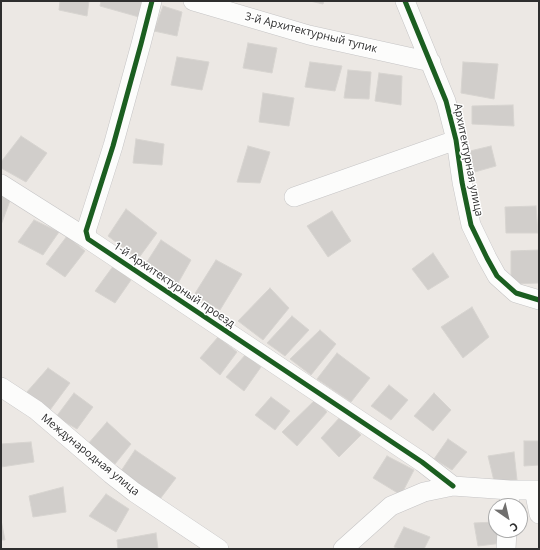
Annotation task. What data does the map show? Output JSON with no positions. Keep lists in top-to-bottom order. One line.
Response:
{"streets":{"street":["3-й Архитектурный тупик","Архитектурная улица","1-й Архитектурный проезд","Международная улица"]},"crossings":[["3-й Архитектурный тупик","Архитектурная улица"]],"north":"bottom right"}
